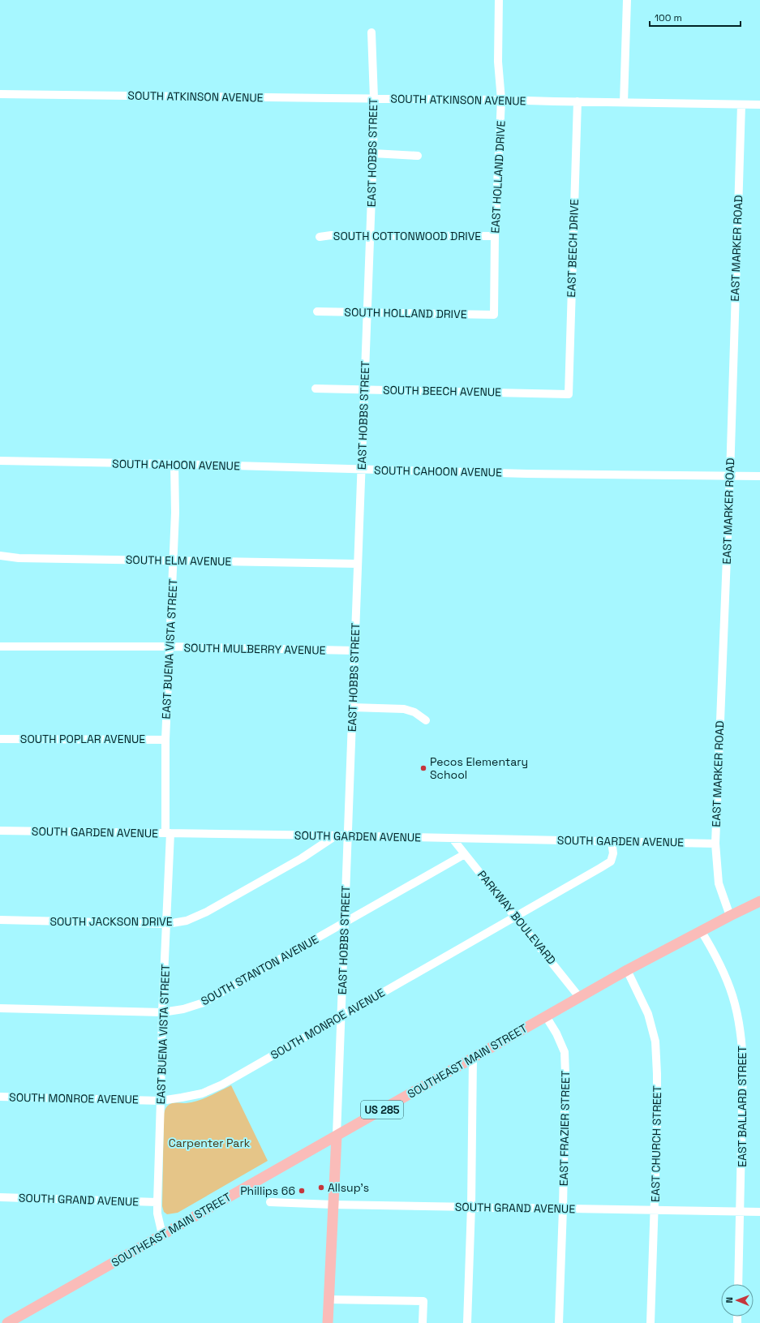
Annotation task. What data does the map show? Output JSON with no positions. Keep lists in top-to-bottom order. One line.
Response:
{"streets":{"main road":["EAST HOBBS STREET","SOUTHEAST MAIN STREET","US 285"],"street":["SOUTH ATKINSON AVENUE","EAST HOLLAND DRIVE","SOUTH COTTONWOOD DRIVE","EAST BEECH DRIVE","EAST MARKER ROAD","SOUTH HOLLAND DRIVE","SOUTH BEECH AVENUE","SOUTH CAHOON AVENUE","SOUTH ELM AVENUE","EAST BUENA VISTA STREET","SOUTH MULBERRY AVENUE","SOUTH POPLAR AVENUE","SOUTH GARDEN AVENUE","PARKWAY BOULEVARD","SOUTH JACKSON DRIVE","SOUTH STANTON AVENUE","SOUTH MONROE AVENUE","EAST BALLARD STREET","EAST FRAZIER STREET","EAST CHURCH STREET","SOUTH GRAND AVENUE"]},"crossings":[["SOUTH ATKINSON AVENUE","EAST HOBBS STREET"],["SOUTH ATKINSON AVENUE","EAST HOLLAND DRIVE"],["SOUTH ATKINSON AVENUE","EAST BEECH DRIVE"],["SOUTH ATKINSON AVENUE","EAST MARKER ROAD"],["EAST HOBBS STREET","SOUTH COTTONWOOD DRIVE"],["EAST HOBBS STREET","SOUTH HOLLAND DRIVE"],["EAST HOBBS STREET","SOUTH BEECH AVENUE"],["EAST HOBBS STREET","SOUTH CAHOON AVENUE"],["EAST HOBBS STREET","SOUTH ELM AVENUE"],["EAST HOBBS STREET","SOUTH MULBERRY AVENUE"],["EAST HOBBS STREET","SOUTH GARDEN AVENUE"],["EAST HOBBS STREET","SOUTH STANTON AVENUE"],["EAST HOBBS STREET","SOUTH MONROE AVENUE"],["EAST HOBBS STREET","SOUTHEAST MAIN STREET"],["EAST HOBBS STREET","SOUTH GRAND AVENUE"],["EAST HOLLAND DRIVE","SOUTH COTTONWOOD DRIVE"],["EAST HOLLAND DRIVE","SOUTH HOLLAND DRIVE"],["EAST BEECH DRIVE","SOUTH BEECH AVENUE"],["EAST MARKER ROAD","SOUTH CAHOON AVENUE"],["EAST MARKER ROAD","SOUTH GARDEN AVENUE"],["EAST MARKER ROAD","SOUTHEAST MAIN STREET"],["SOUTH CAHOON AVENUE","EAST BUENA VISTA STREET"],["SOUTH ELM AVENUE","EAST BUENA VISTA STREET"],["EAST BUENA VISTA STREET","SOUTH MULBERRY AVENUE"],["EAST BUENA VISTA STREET","SOUTH POPLAR AVENUE"],["EAST BUENA VISTA STREET","SOUTH GARDEN AVENUE"],["EAST BUENA VISTA STREET","SOUTH JACKSON DRIVE"],["EAST BUENA VISTA STREET","SOUTH STANTON AVENUE"],["EAST BUENA VISTA STREET","SOUTH MONROE AVENUE"],["EAST BUENA VISTA STREET","SOUTHEAST MAIN STREET"],["EAST BUENA VISTA STREET","SOUTH GRAND AVENUE"],["SOUTH GARDEN AVENUE","PARKWAY BOULEVARD"],["SOUTH GARDEN AVENUE","SOUTH JACKSON DRIVE"],["SOUTH GARDEN AVENUE","SOUTH MONROE AVENUE"],["PARKWAY BOULEVARD","SOUTH STANTON AVENUE"],["PARKWAY BOULEVARD","SOUTH MONROE AVENUE"],["PARKWAY BOULEVARD","SOUTHEAST MAIN STREET"],["SOUTHEAST MAIN STREET","EAST BALLARD STREET"],["SOUTHEAST MAIN STREET","EAST FRAZIER STREET"],["SOUTHEAST MAIN STREET","EAST CHURCH STREET"],["EAST BALLARD STREET","SOUTH GRAND AVENUE"],["EAST FRAZIER STREET","SOUTH GRAND AVENUE"],["EAST CHURCH STREET","SOUTH GRAND AVENUE"]],"parks":["Carpenter Park"],"places":["Pecos Elementary School","Allsup's","Phillips 66"],"scale_bar":"100 m","north":"left"}
